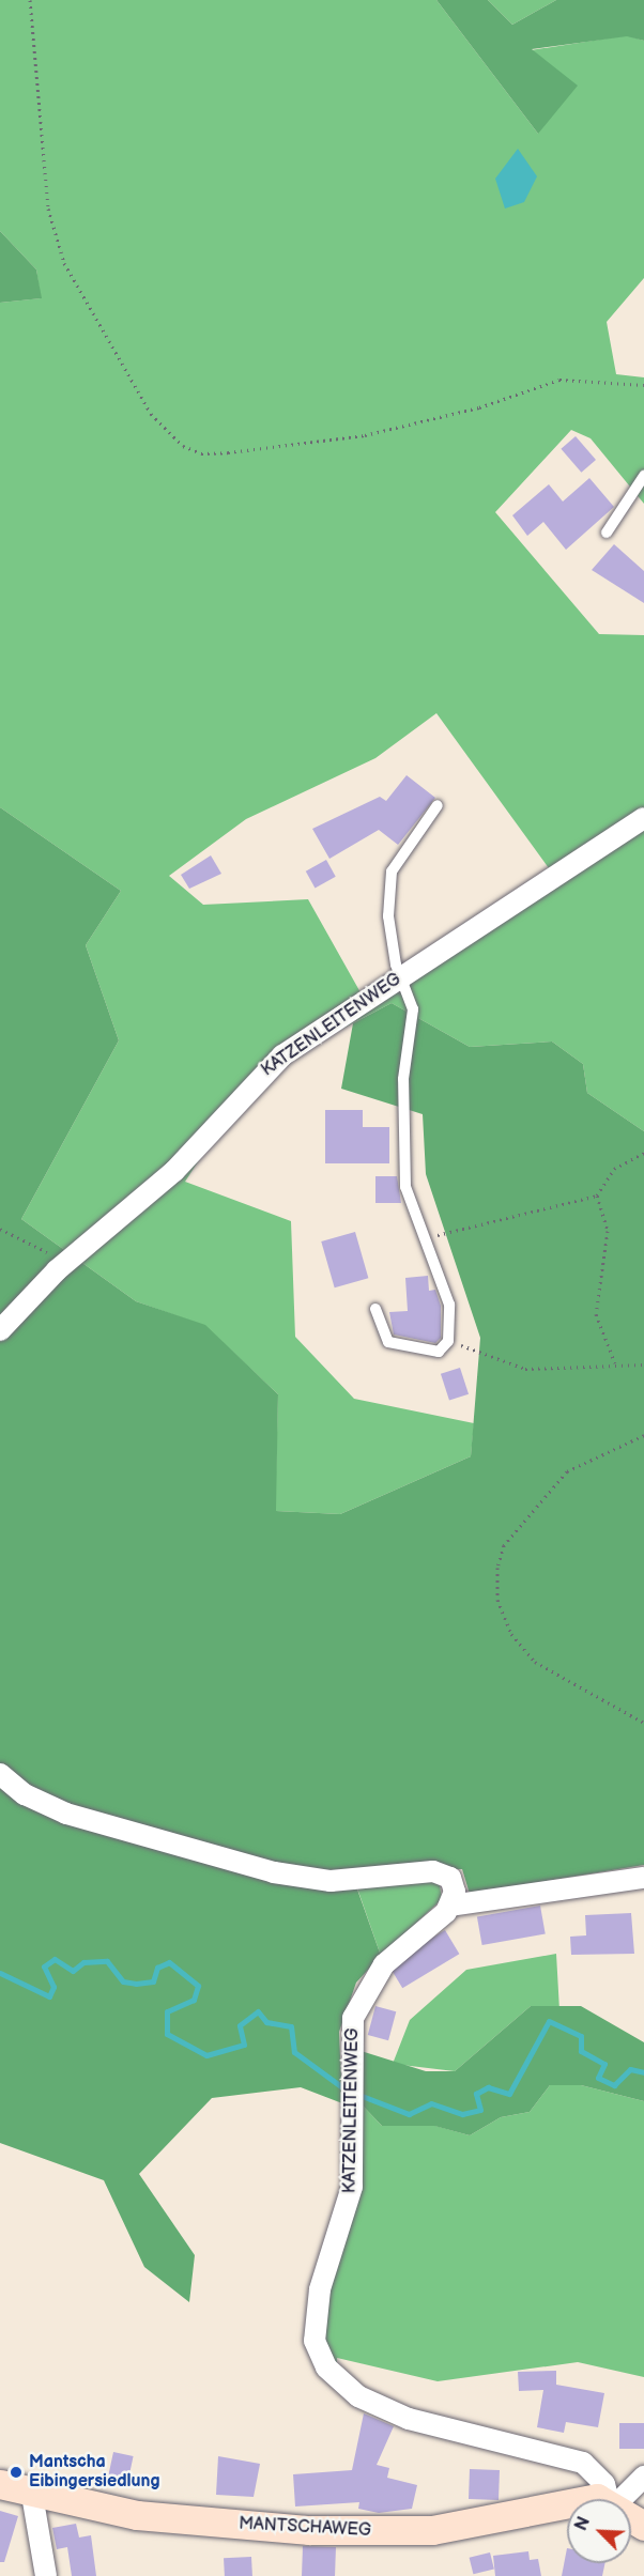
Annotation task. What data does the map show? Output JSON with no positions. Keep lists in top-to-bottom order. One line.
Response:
{"streets":{"street":["KATZENLEITENWEG","MANTSCHAWEG"]},"places":["Mantscha Eibingersiedlung"],"north":"top left"}
